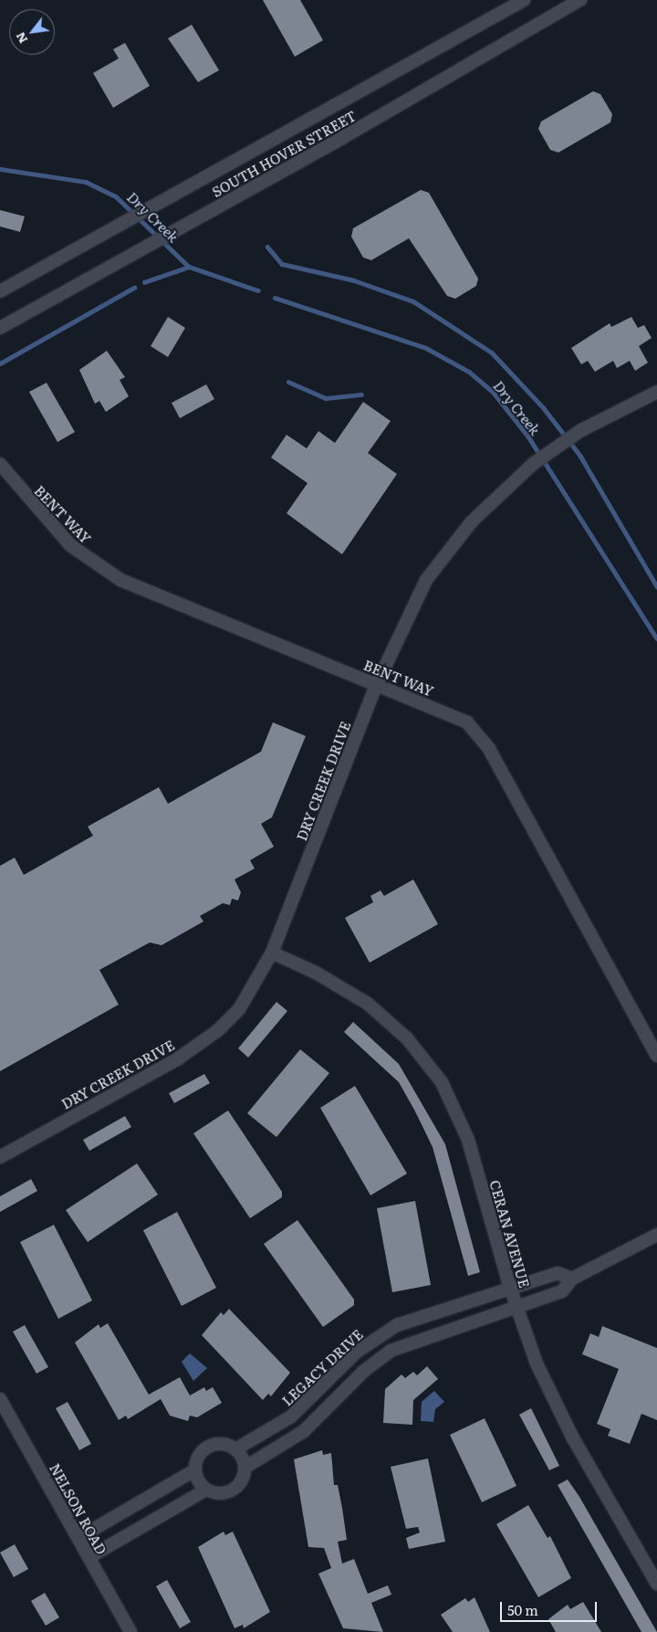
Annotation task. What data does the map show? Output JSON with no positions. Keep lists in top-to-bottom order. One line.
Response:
{"streets":{"street":["SOUTH HOVER STREET","BENT WAY","DRY CREEK DRIVE","CERAN AVENUE","LEGACY DRIVE","NELSON ROAD"]},"crossings":[["BENT WAY","DRY CREEK DRIVE"],["DRY CREEK DRIVE","CERAN AVENUE"],["CERAN AVENUE","LEGACY DRIVE"]],"water":["Dry Creek"],"scale_bar":"50 m","north":"bottom left"}
